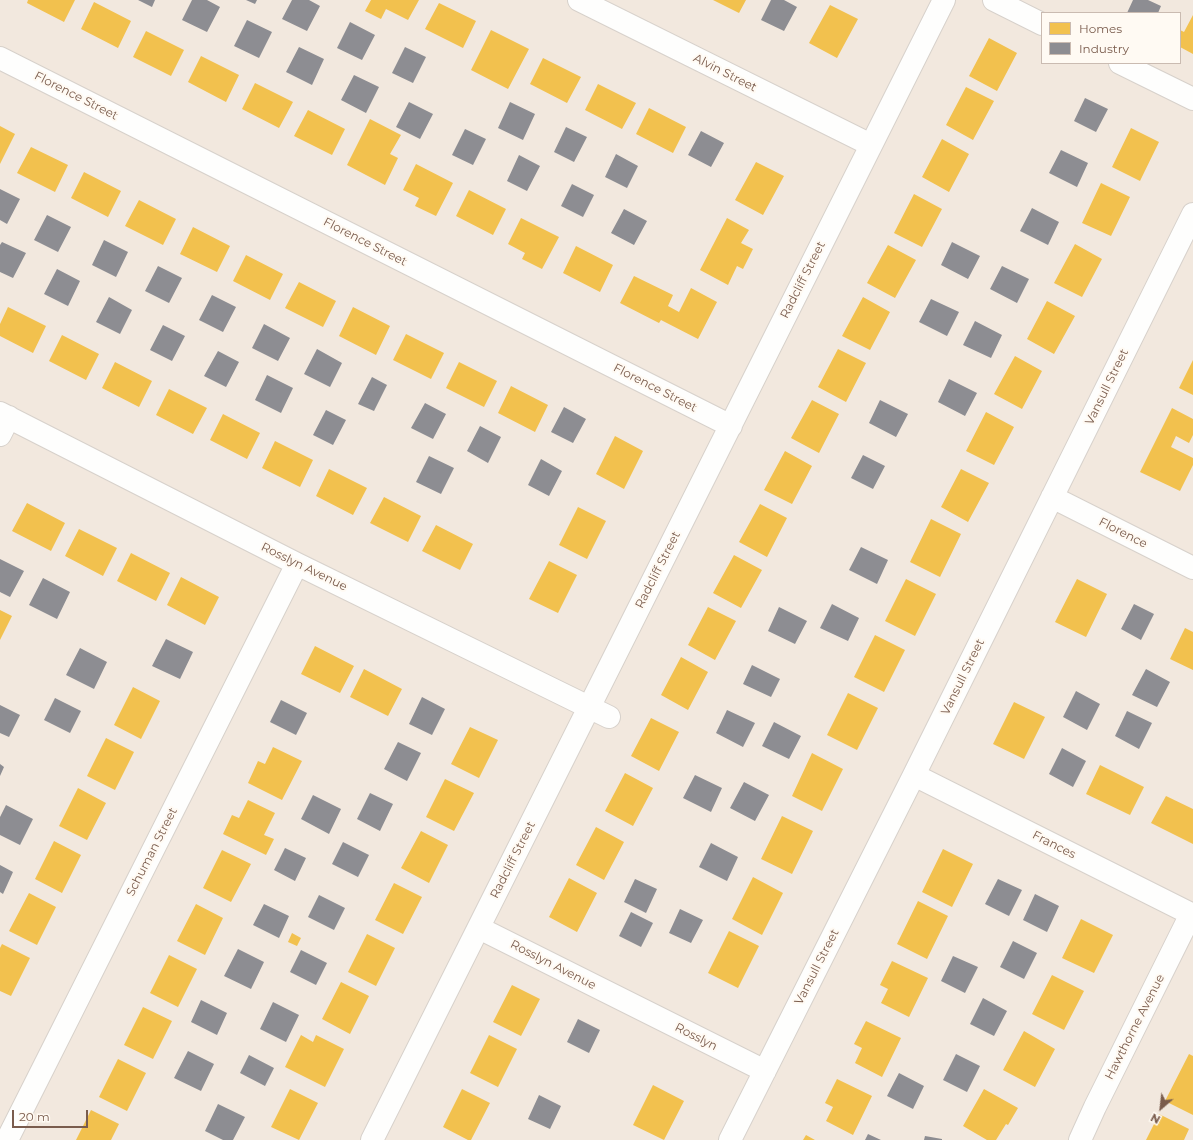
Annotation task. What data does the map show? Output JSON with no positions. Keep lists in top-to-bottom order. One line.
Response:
{"streets":{"street":["Alvin Street","Florence Street","Radcliff Street","Vansull Street","Florence","Rosslyn Avenue","Frances","Schuman Street","Hawthorne Avenue","Rosslyn"]},"crossings":[["Alvin Street","Radcliff Street"],["Florence Street","Radcliff Street"],["Radcliff Street","Rosslyn Avenue"],["Vansull Street","Florence"],["Vansull Street","Frances"],["Vansull Street","Rosslyn"],["Rosslyn Avenue","Schuman Street"],["Rosslyn Avenue","Rosslyn"],["Frances","Hawthorne Avenue"]],"legend":["Homes","Industry"],"scale_bar":"20 m","north":"bottom left"}
